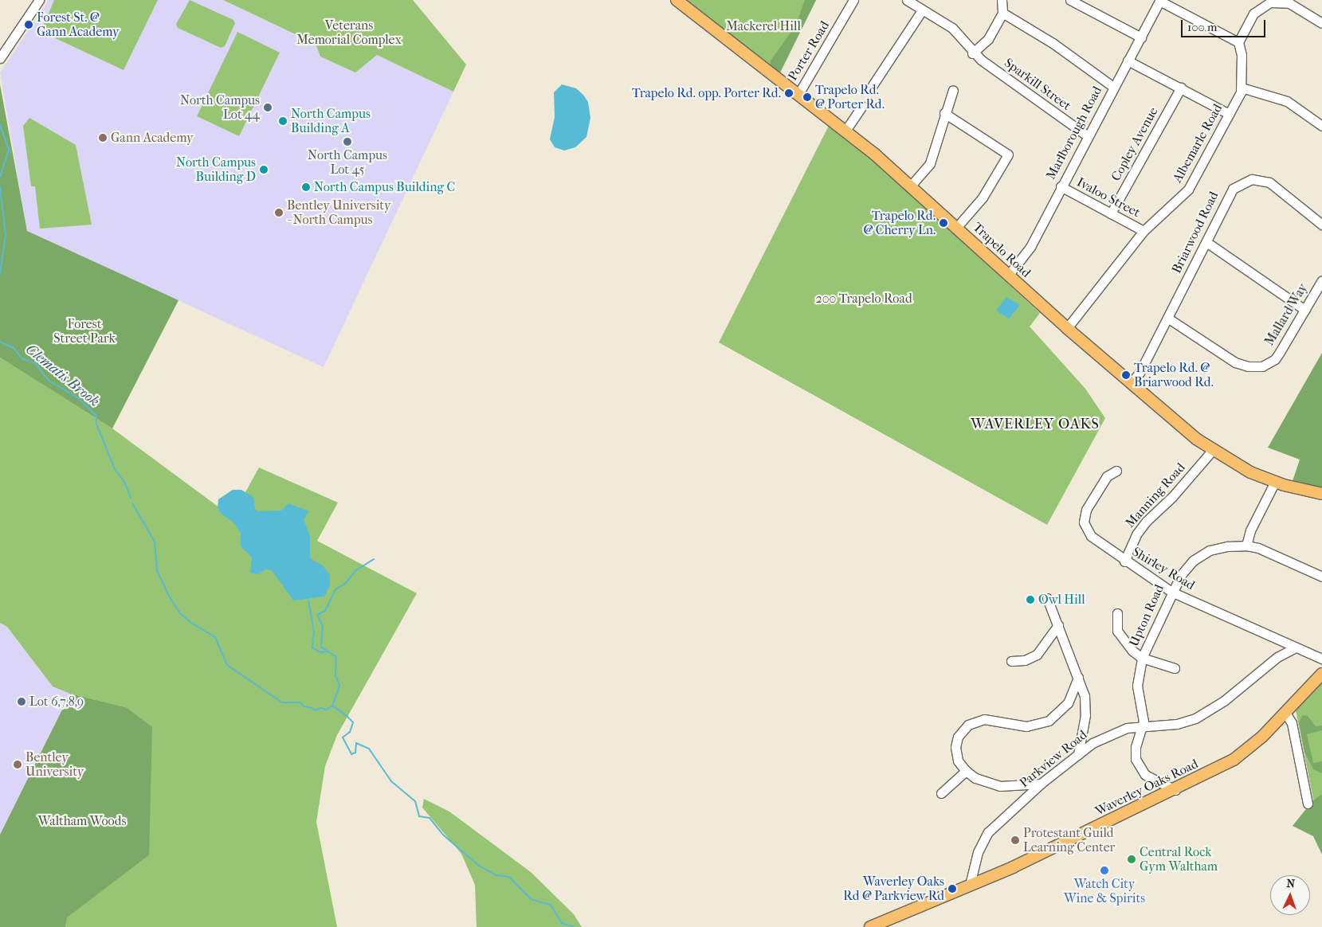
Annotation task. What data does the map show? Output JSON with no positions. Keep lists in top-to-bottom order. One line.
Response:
{"streets":{"main road":["Trapelo Road","Waverley Oaks Road"],"street":["Porter Road","Sparkill Street","Marlborough Road","Albemarle Road","Copley Avenue","Ivaloo Street","Briarwood Road","Mallard Way","Manning Road","Shirley Road","Upton Road","Parkview Road"]},"crossings":[["Porter Road","Trapelo Road"],["Sparkill Street","Marlborough Road"],["Marlborough Road","Ivaloo Street"],["Marlborough Road","Trapelo Road"],["Albemarle Road","Ivaloo Street"],["Albemarle Road","Trapelo Road"],["Copley Avenue","Ivaloo Street"],["Briarwood Road","Trapelo Road"],["Briarwood Road","Mallard Way"],["Trapelo Road","Manning Road"],["Manning Road","Shirley Road"],["Shirley Road","Upton Road"],["Shirley Road","Parkview Road"],["Upton Road","Parkview Road"],["Upton Road","Waverley Oaks Road"],["Parkview Road","Waverley Oaks Road"]],"districts":["WAVERLEY OAKS"],"water":["Clematis Brook"],"parks":["Veterans Memorial Complex","Mackerel Hill","200 Trapelo Road","Forest Street Park","Waltham Woods"],"places":["Forest St. @ Gann Academy","Trapelo Rd. opp. Porter Rd.","Trapelo Rd. @ Porter Rd.","North Campus Lot 44","North Campus Building A","Gann Academy","North Campus Lot 45","North Campus Building D","North Campus Building C","Bentley University - North Campus","Trapelo Rd. @ Cherry Ln.","Trapelo Rd. @ Briarwood Rd.","Owl Hill","Lot 6,7,8,9","Bentley University","Protestant Guild Learning Center","Central Rock Gym Waltham","Watch City Wine & Spirits","Waverley Oaks Rd @ Parkview Rd"],"scale_bar":"100 m","north":"top"}
